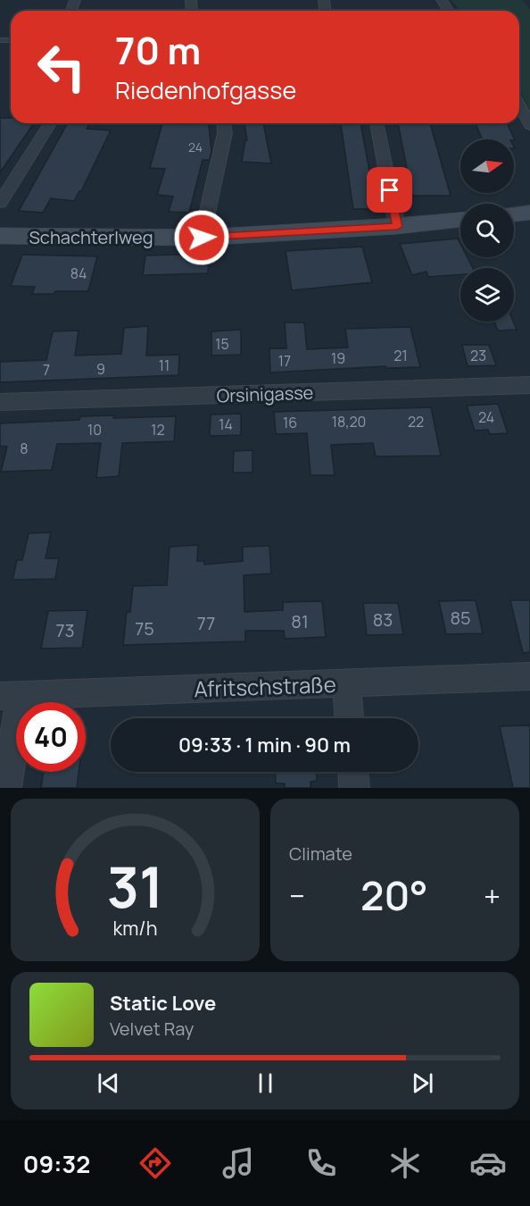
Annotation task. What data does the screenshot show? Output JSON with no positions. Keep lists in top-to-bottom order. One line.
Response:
{"streets":{"street":["Schachterlweg","Orsinigasse","Afritschstraße"]},"house_numbers":["24","84","15","21","23","19","17","11","9","7","24","18,20","22","16","14","10","12","8","85","83","81","77","75","73"],"north":"right","page":{"turn":["70 m","Riedenhofgasse"],"limit":"40","trip":"09:33 · 1 min · 90 m","tile":"Climate","heat":["−","20°","+"],"song":["Static Love","Velvet Ray"],"tabs":"09:32","gauge":["31","km/h"]}}
